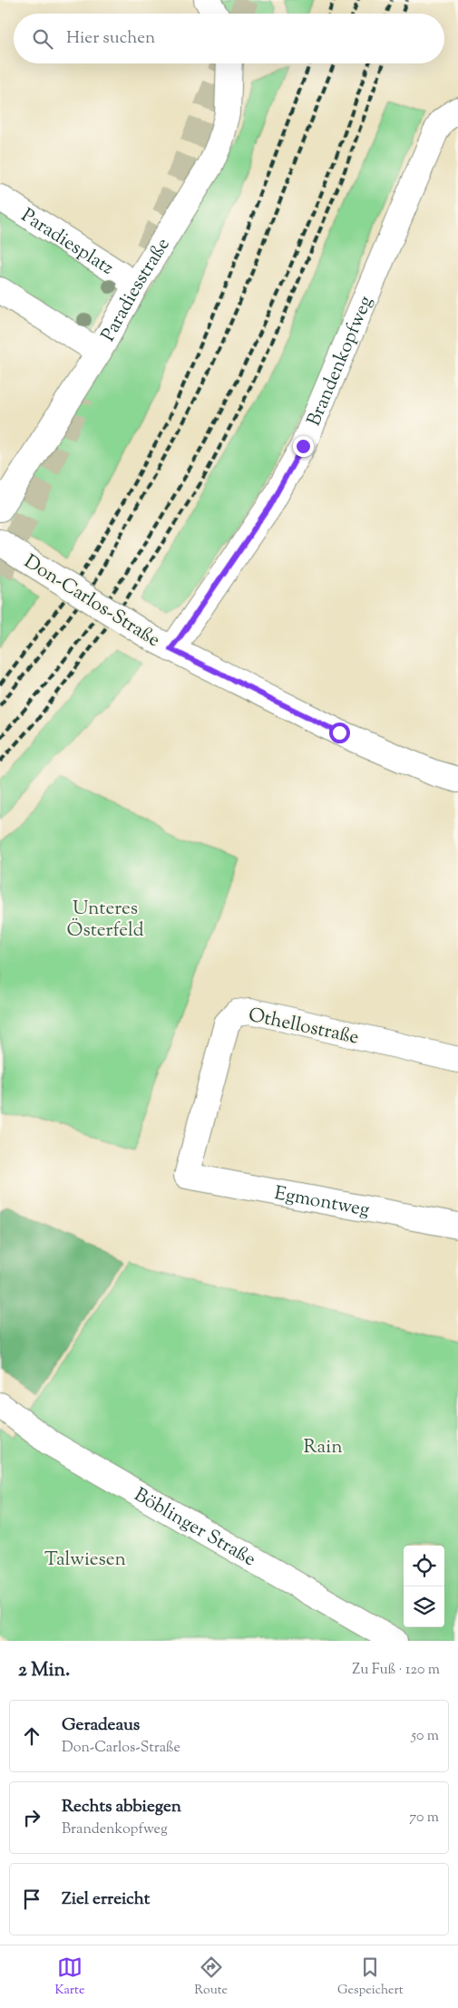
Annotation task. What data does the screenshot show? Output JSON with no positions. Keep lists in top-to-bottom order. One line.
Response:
{"streets":{"street":["Paradiesplatz","Paradiesstraße","Brandenkopfweg","Don-Carlos-Straße","Othellostraße","Egmontweg","Böblinger Straße"]},"crossings":[["Paradiesplatz","Paradiesstraße"],["Brandenkopfweg","Don-Carlos-Straße"],["Othellostraße","Egmontweg"]],"parks":["Unteres Österfeld","Rain","Talwiesen"],"page":{"search":"Hier suchen","heading":["2 Min.","Zu Fuß · 120 m"],"list":[["Geradeaus","Don-Carlos-Straße","50 m"],["Rechts abbiegen","Brandenkopfweg","70 m"],"Ziel erreicht"],"nav":["Karte","Route","Gespeichert"]}}
